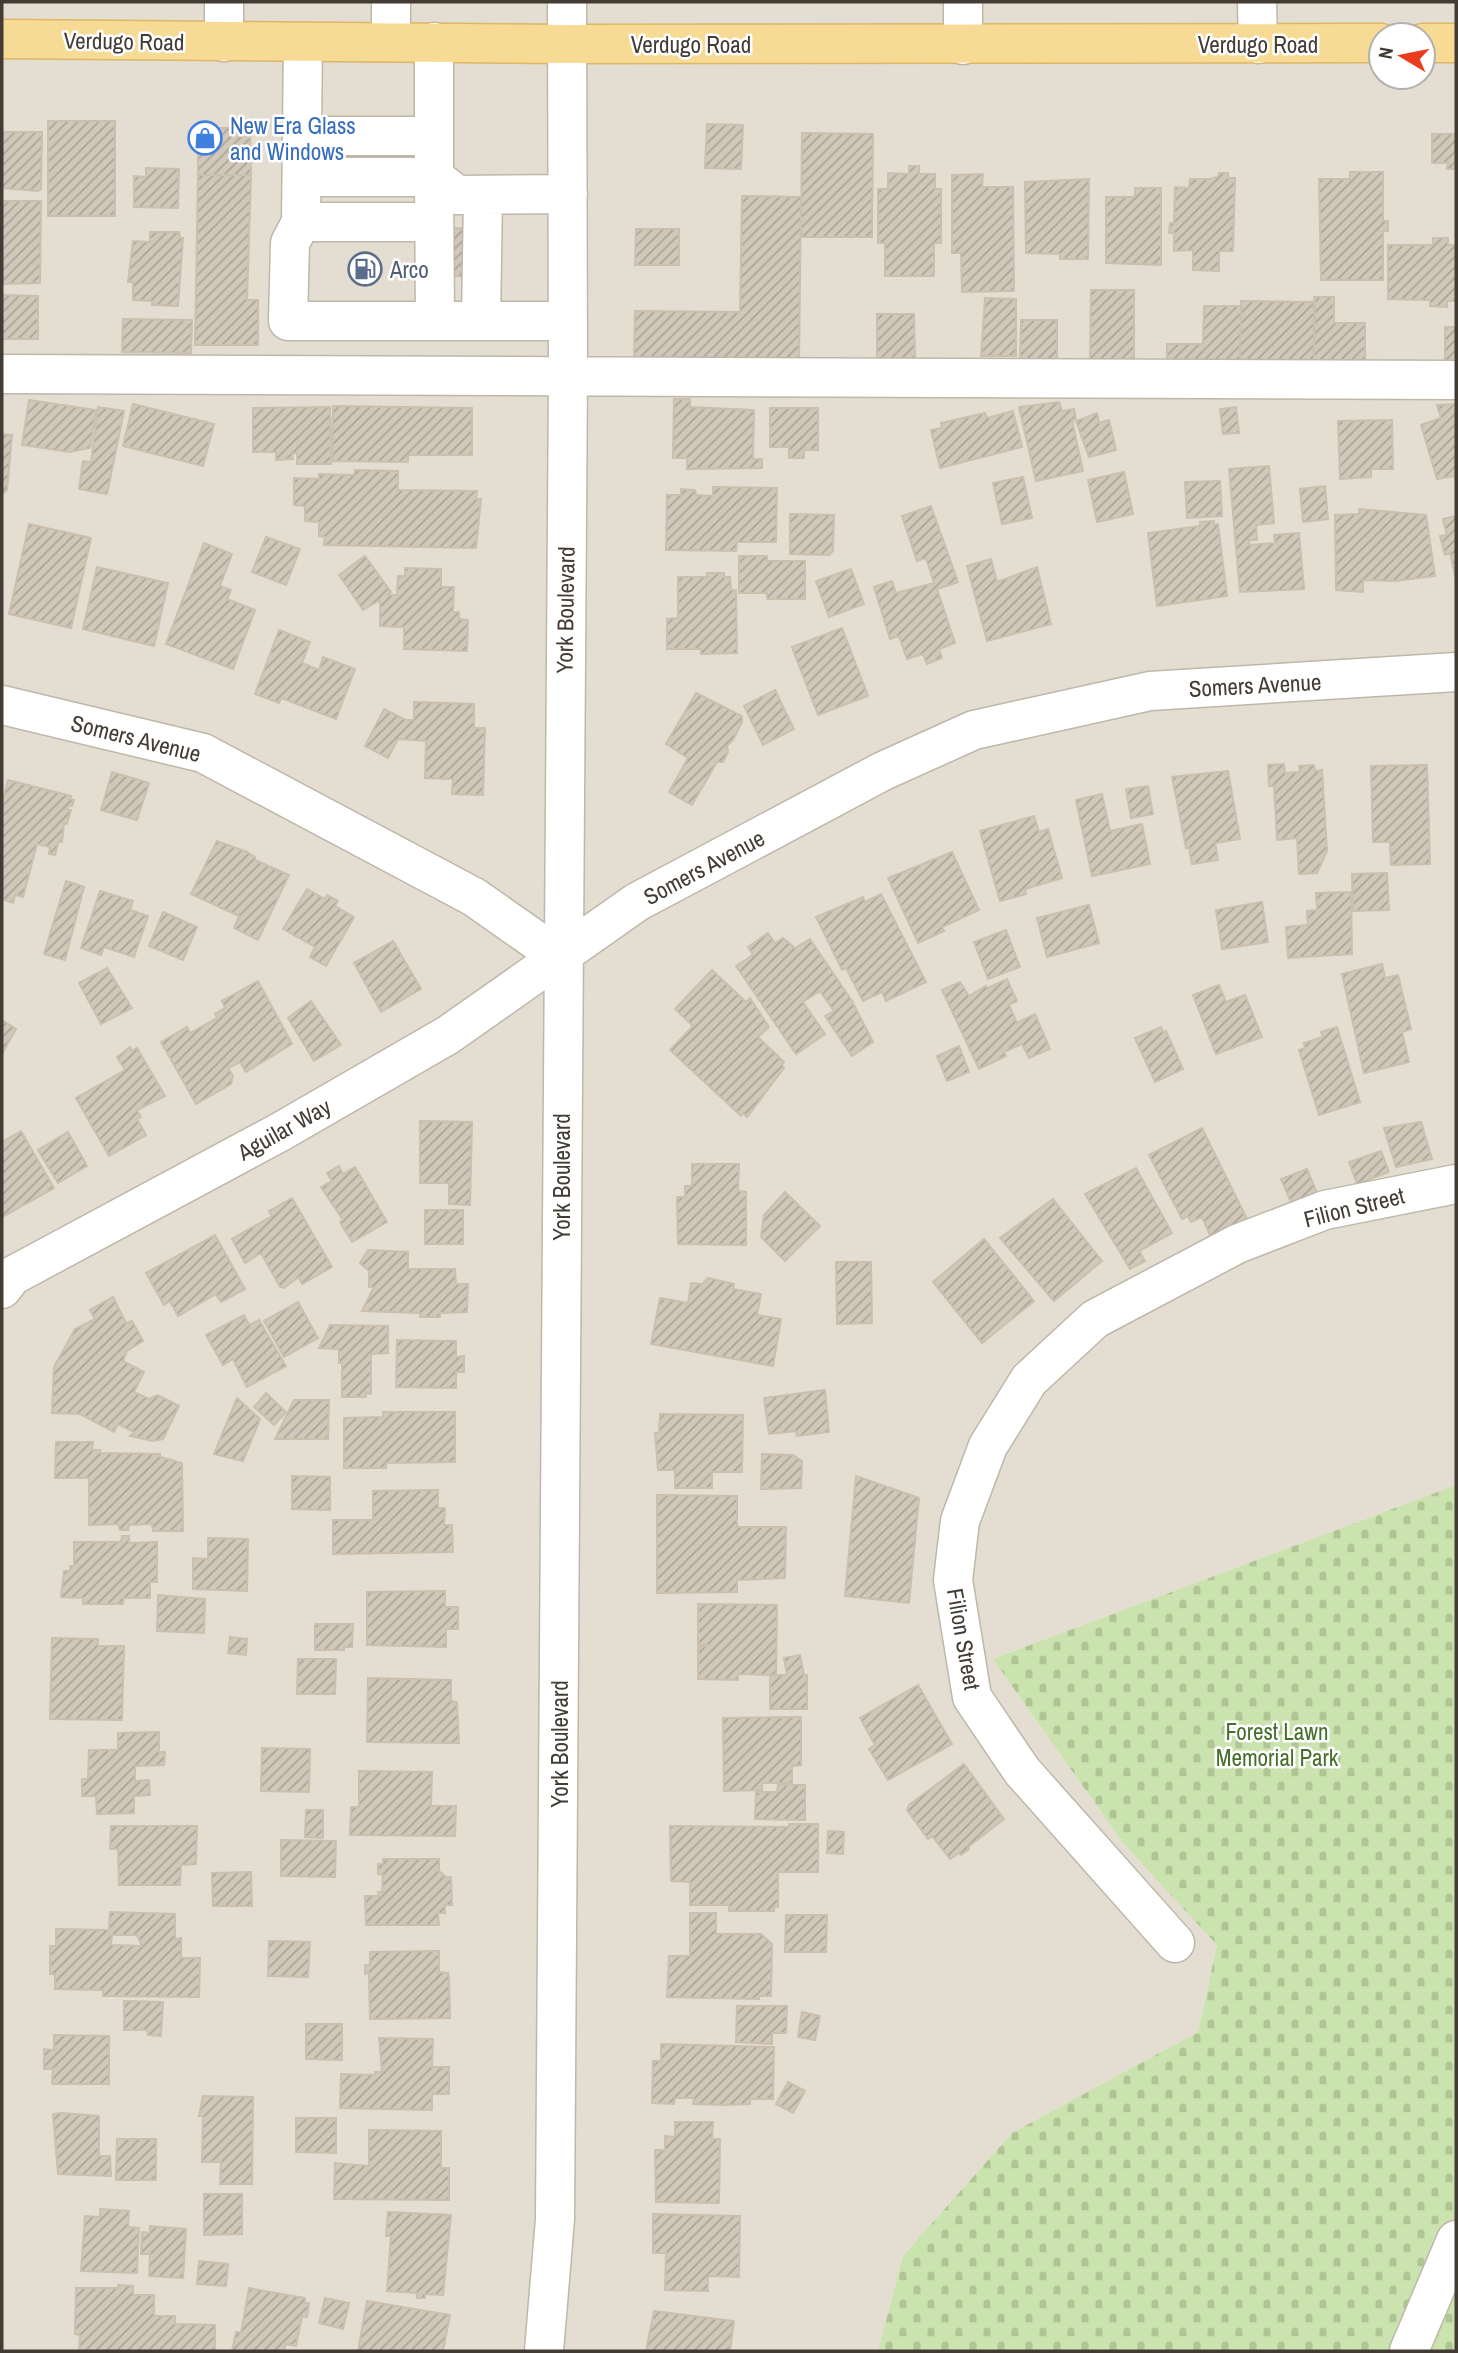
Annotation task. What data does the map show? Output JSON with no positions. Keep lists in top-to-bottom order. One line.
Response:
{"streets":{"main road":["Verdugo Road"],"street":["York Boulevard","Somers Avenue","Aguilar Way","Filion Street"]},"crossings":[["Verdugo Road","York Boulevard"],["York Boulevard","Somers Avenue"],["York Boulevard","Aguilar Way"],["Somers Avenue","Aguilar Way"]],"parks":["Forest Lawn Memorial Park"],"places":{"shop":["New Era Glass and Windows"],"fuel station":["Arco"]},"north":"left"}
